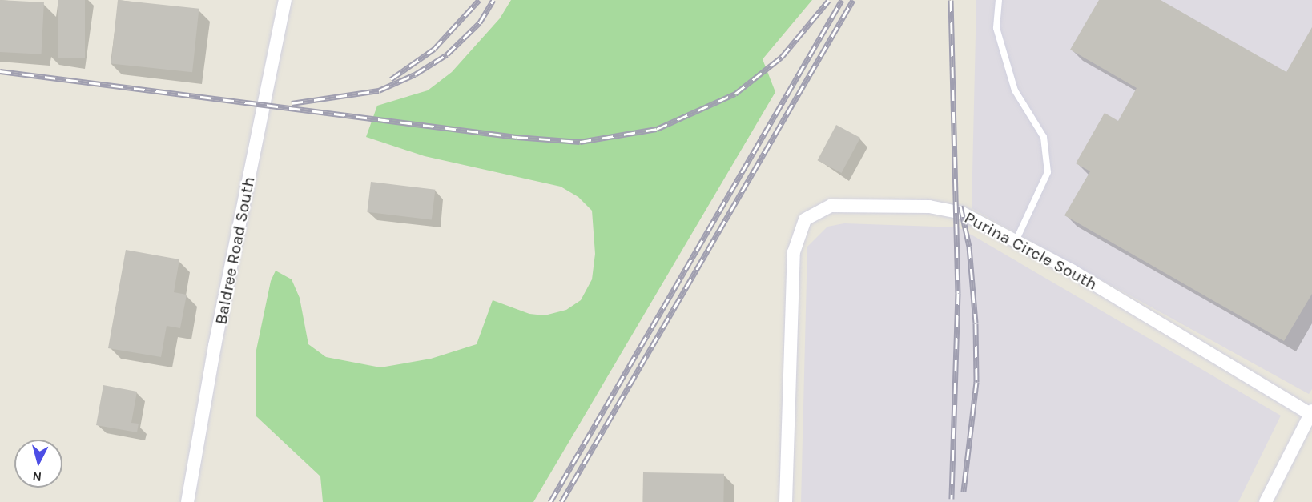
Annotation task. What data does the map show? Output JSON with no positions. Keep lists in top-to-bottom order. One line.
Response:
{"streets":{"street":["Baldree Road South","Purina Circle South"]},"north":"bottom"}
